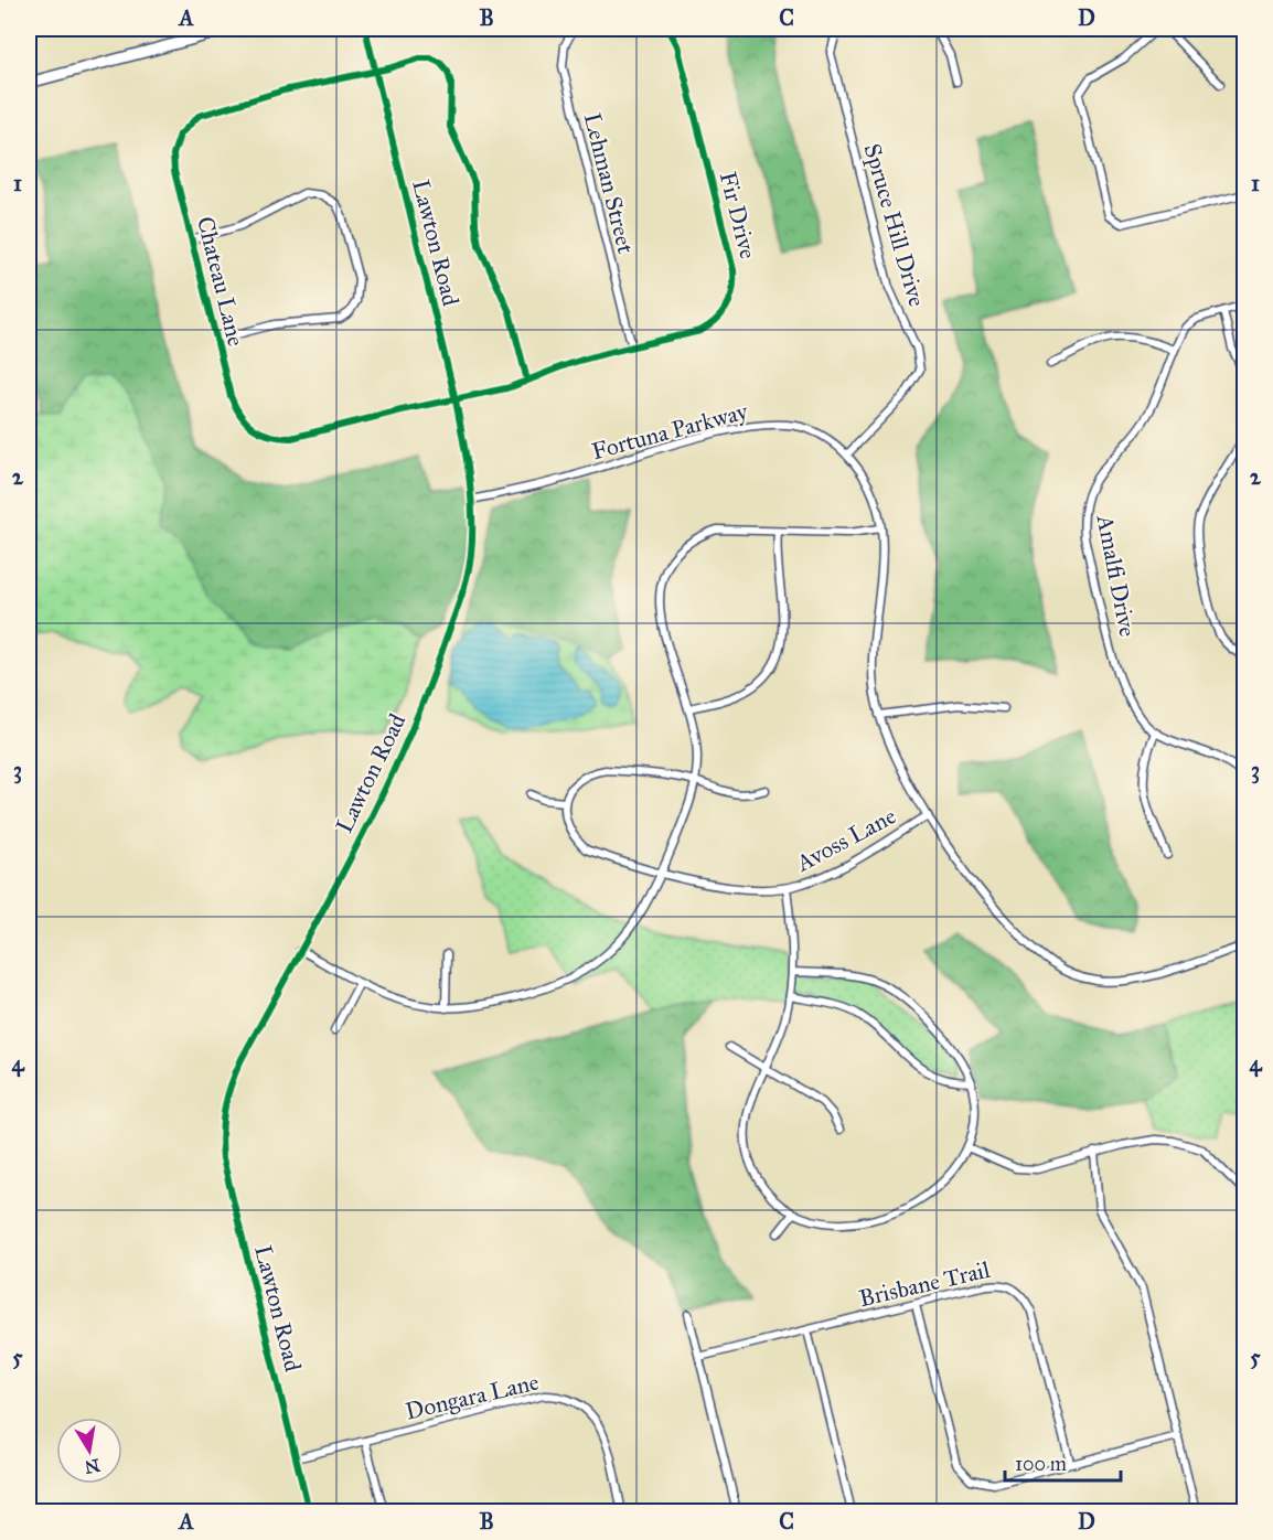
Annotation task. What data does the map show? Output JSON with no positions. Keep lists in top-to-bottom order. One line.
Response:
{"streets":{"street":["Lehman Street","Fir Drive","Spruce Hill Drive","Lawton Road","Chateau Lane","Fortuna Parkway","Amalfi Drive","Avoss Lane","Brisbane Trail","Dongara Lane"]},"crossings":[["Lehman Street","Fir Drive"],["Lehman Street","Chateau Lane"],["Fir Drive","Chateau Lane"],["Spruce Hill Drive","Fortuna Parkway"],["Lawton Road","Chateau Lane"],["Lawton Road","Fortuna Parkway"],["Lawton Road","Dongara Lane"],["Fortuna Parkway","Avoss Lane"]],"scale_bar":"100 m","north":"bottom","grid":{"columns":["A","B","C","D"],"rows":["1","2","3","4","5"]}}
